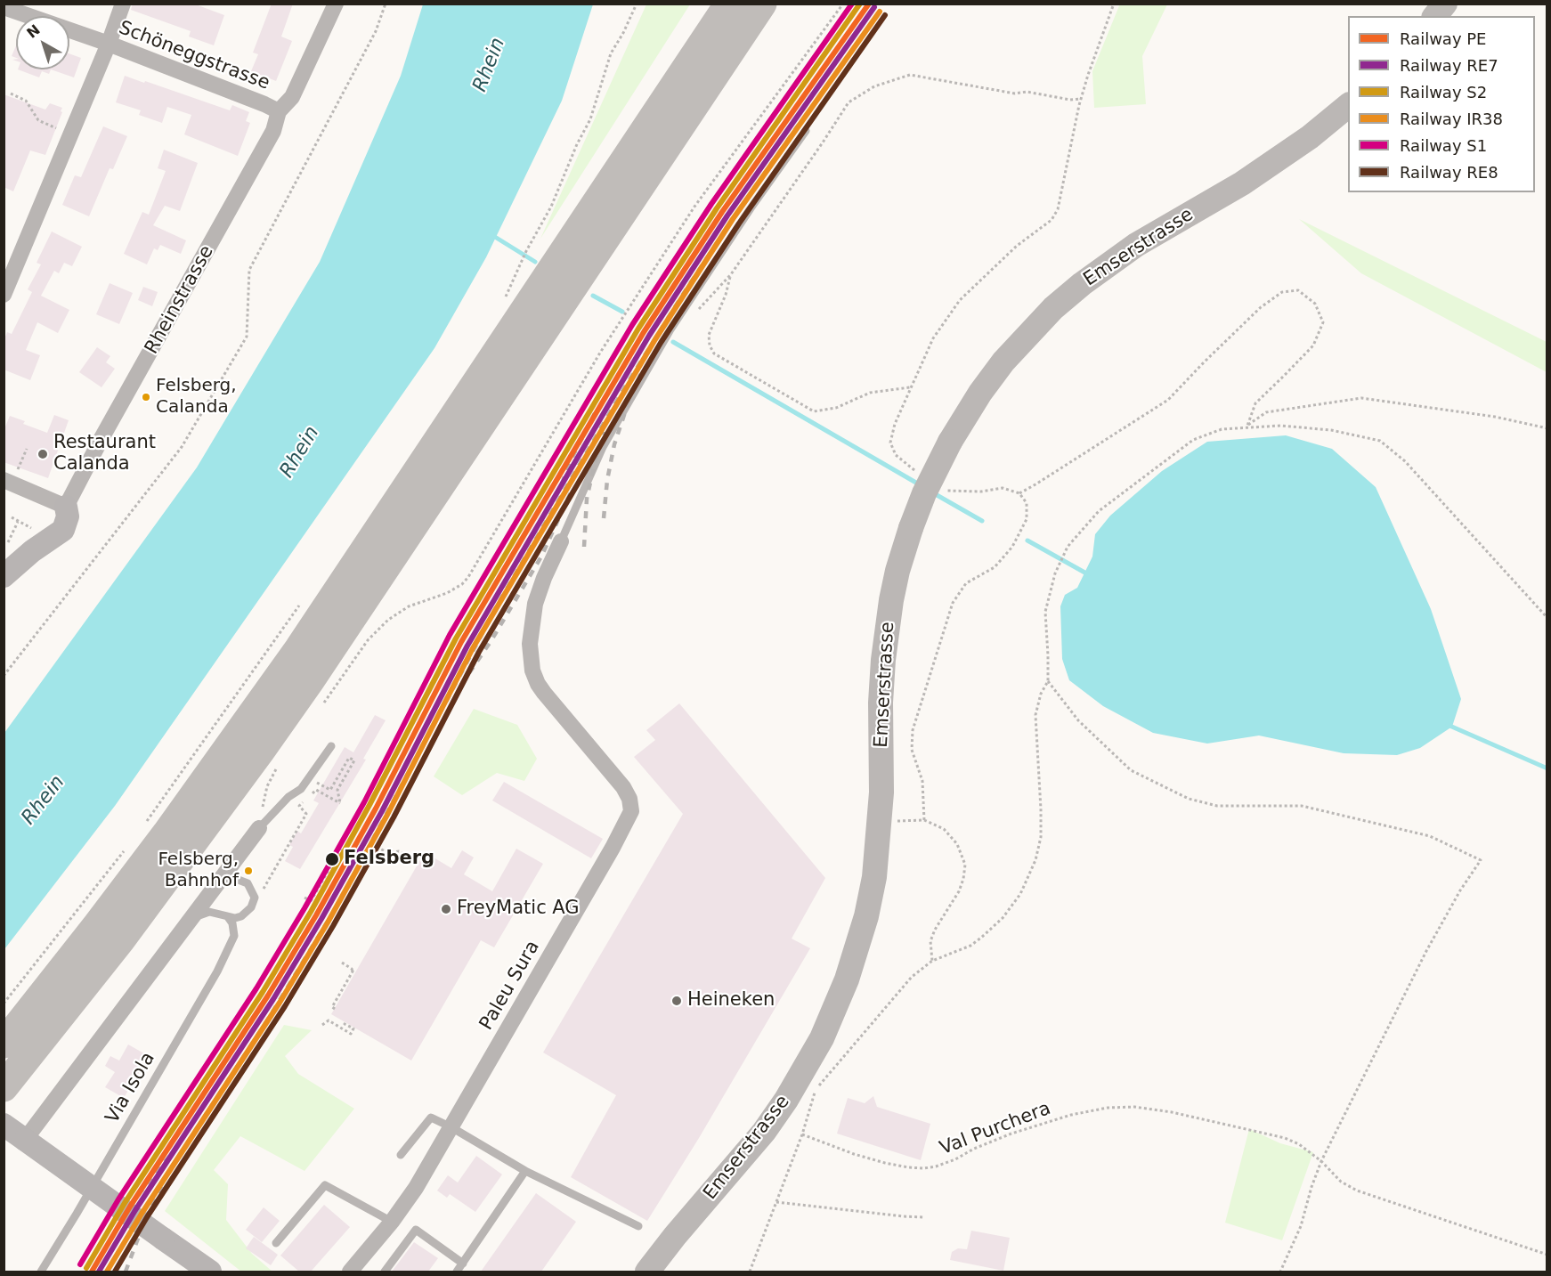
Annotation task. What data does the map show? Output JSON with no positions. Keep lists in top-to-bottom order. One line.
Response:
{"streets":{"main road":["Emserstrasse"],"street":["Schöneggstrasse","Rheinstrasse","Paleu Sura"],"lane":["Via Isola"],"path":["Val Purchera"]},"crossings":[["Schöneggstrasse","Rheinstrasse"]],"water":["Rhein"],"places":["Felsberg, Calanda","Restaurant Calanda","Felsberg","Felsberg, Bahnhof","FreyMatic AG","Heineken"],"lines":["rail line PE","rail line S2","rail line S1","rail line RE7","rail line IR38","rail line RE8"],"legend":["Railway PE","Railway RE7","Railway S2","Railway IR38","Railway S1","Railway RE8"],"north":"top left"}
